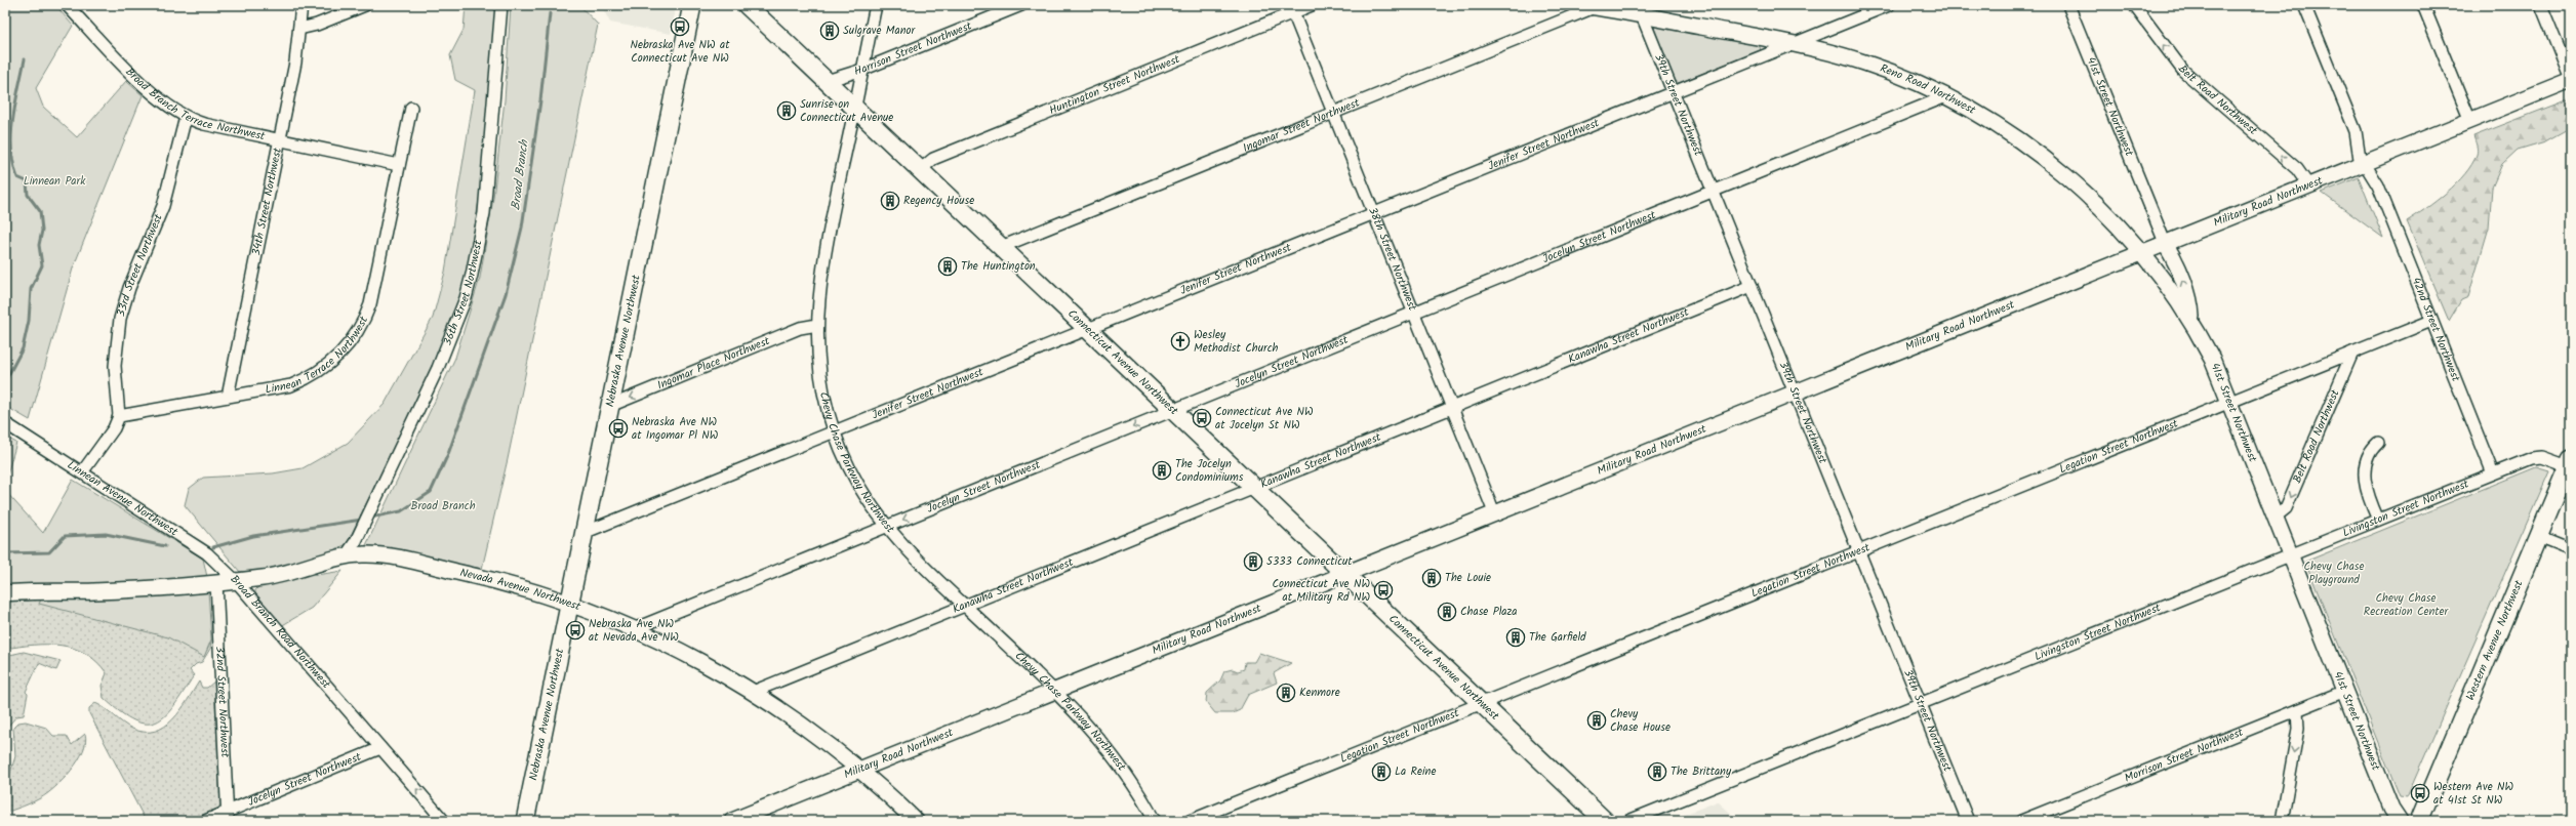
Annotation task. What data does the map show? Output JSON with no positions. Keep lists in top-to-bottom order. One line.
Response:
{"streets":{"main road":["Reno Road Northwest","41st Street Northwest","Military Road Northwest","Nebraska Avenue Northwest","Connecticut Avenue Northwest","Nevada Avenue Northwest","Broad Branch Road Northwest","Western Avenue Northwest"],"street":["Harrison Street Northwest","Huntington Street Northwest","Belt Road Northwest","Broad Branch Terrace Northwest","39th Street Northwest","Ingomar Street Northwest","Jenifer Street Northwest","34th Street Northwest","Jocelyn Street Northwest","38th Street Northwest","33rd Street Northwest","36th Street Northwest","42nd Street Northwest","Kanawha Street Northwest","Linnean Terrace Northwest","Ingomar Place Northwest","Legation Street Northwest","Chevy Chase Parkway Northwest","Linnean Avenue Northwest","Livingston Street Northwest","32nd Street Northwest","Morrison Street Northwest"]},"crossings":[["Harrison Street Northwest","Connecticut Avenue Northwest"],["Harrison Street Northwest","Chevy Chase Parkway Northwest"],["Huntington Street Northwest","38th Street Northwest"],["Huntington Street Northwest","Connecticut Avenue Northwest"],["Reno Road Northwest","39th Street Northwest"],["Reno Road Northwest","41st Street Northwest"],["Reno Road Northwest","Ingomar Street Northwest"],["Reno Road Northwest","Jenifer Street Northwest"],["Reno Road Northwest","Military Road Northwest"],["Reno Road Northwest","Jocelyn Street Northwest"],["Belt Road Northwest","41st Street Northwest"],["Belt Road Northwest","Military Road Northwest"],["Belt Road Northwest","Legation Street Northwest"],["Broad Branch Terrace Northwest","34th Street Northwest"],["Broad Branch Terrace Northwest","33rd Street Northwest"],["Broad Branch Terrace Northwest","Linnean Terrace Northwest"],["39th Street Northwest","Jenifer Street Northwest"],["39th Street Northwest","Military Road Northwest"],["39th Street Northwest","Jocelyn Street Northwest"],["39th Street Northwest","Kanawha Street Northwest"],["39th Street Northwest","Legation Street Northwest"],["39th Street Northwest","Livingston Street Northwest"],["41st Street Northwest","Military Road Northwest"],["41st Street Northwest","Legation Street Northwest"],["41st Street Northwest","Livingston Street Northwest"],["41st Street Northwest","Morrison Street Northwest"],["Ingomar Street Northwest","38th Street Northwest"],["Ingomar Street Northwest","Connecticut Avenue Northwest"],["Jenifer Street Northwest","38th Street Northwest"],["Jenifer Street Northwest","Nebraska Avenue Northwest"],["Jenifer Street Northwest","Connecticut Avenue Northwest"],["Jenifer Street Northwest","Chevy Chase Parkway Northwest"],["34th Street Northwest","Linnean Terrace Northwest"],["Military Road Northwest","38th Street Northwest"],["Military Road Northwest","42nd Street Northwest"],["Military Road Northwest","Connecticut Avenue Northwest"],["Military Road Northwest","Chevy Chase Parkway Northwest"],["Military Road Northwest","Nevada Avenue Northwest"],["Jocelyn Street Northwest","38th Street Northwest"],["Jocelyn Street Northwest","Connecticut Avenue Northwest"],["Jocelyn Street Northwest","Chevy Chase Parkway Northwest"],["Jocelyn Street Northwest","Nevada Avenue Northwest"],["Jocelyn Street Northwest","Broad Branch Road Northwest"],["Jocelyn Street Northwest","32nd Street Northwest"],["38th Street Northwest","Kanawha Street Northwest"],["33rd Street Northwest","Linnean Terrace Northwest"],["36th Street Northwest","Nevada Avenue Northwest"],["42nd Street Northwest","Legation Street Northwest"],["42nd Street Northwest","Livingston Street Northwest"],["Kanawha Street Northwest","Connecticut Avenue Northwest"],["Kanawha Street Northwest","Chevy Chase Parkway Northwest"],["Kanawha Street Northwest","Nevada Avenue Northwest"],["Nebraska Avenue Northwest","Ingomar Place Northwest"],["Nebraska Avenue Northwest","Nevada Avenue Northwest"],["Connecticut Avenue Northwest","Legation Street Northwest"],["Connecticut Avenue Northwest","Chevy Chase Parkway Northwest"],["Ingomar Place Northwest","Chevy Chase Parkway Northwest"],["Linnean Avenue Northwest","Nevada Avenue Northwest"],["Linnean Avenue Northwest","Broad Branch Road Northwest"],["Livingston Street Northwest","Western Avenue Northwest"],["Nevada Avenue Northwest","Broad Branch Road Northwest"],["Broad Branch Road Northwest","32nd Street Northwest"]],"one_way":["Ingomar Place Northwest"],"water":["Broad Branch"],"parks":["Linnean Park","Broad Branch","Chevy Chase Playground","Chevy Chase Recreation Center"],"places":{"bus stop":["Nebraska Ave NW at Connecticut Ave NW","Connecticut Ave NW at Jocelyn St NW","Nebraska Ave NW at Ingomar Pl NW","Connecticut Ave NW at Military Rd NW","Nebraska Ave NW at Nevada Ave NW","Western Ave NW at 41st St NW"],"building":["Sulgrave Manor","Sunrise on Connecticut Avenue","Regency House","The Huntington","The Jocelyn Condominiums","5333 Connecticut","The Louie","Chase Plaza","The Garfield","Kenmore","Chevy Chase House","La Reine","The Brittany"],"church":["Wesley Methodist Church"]}}
